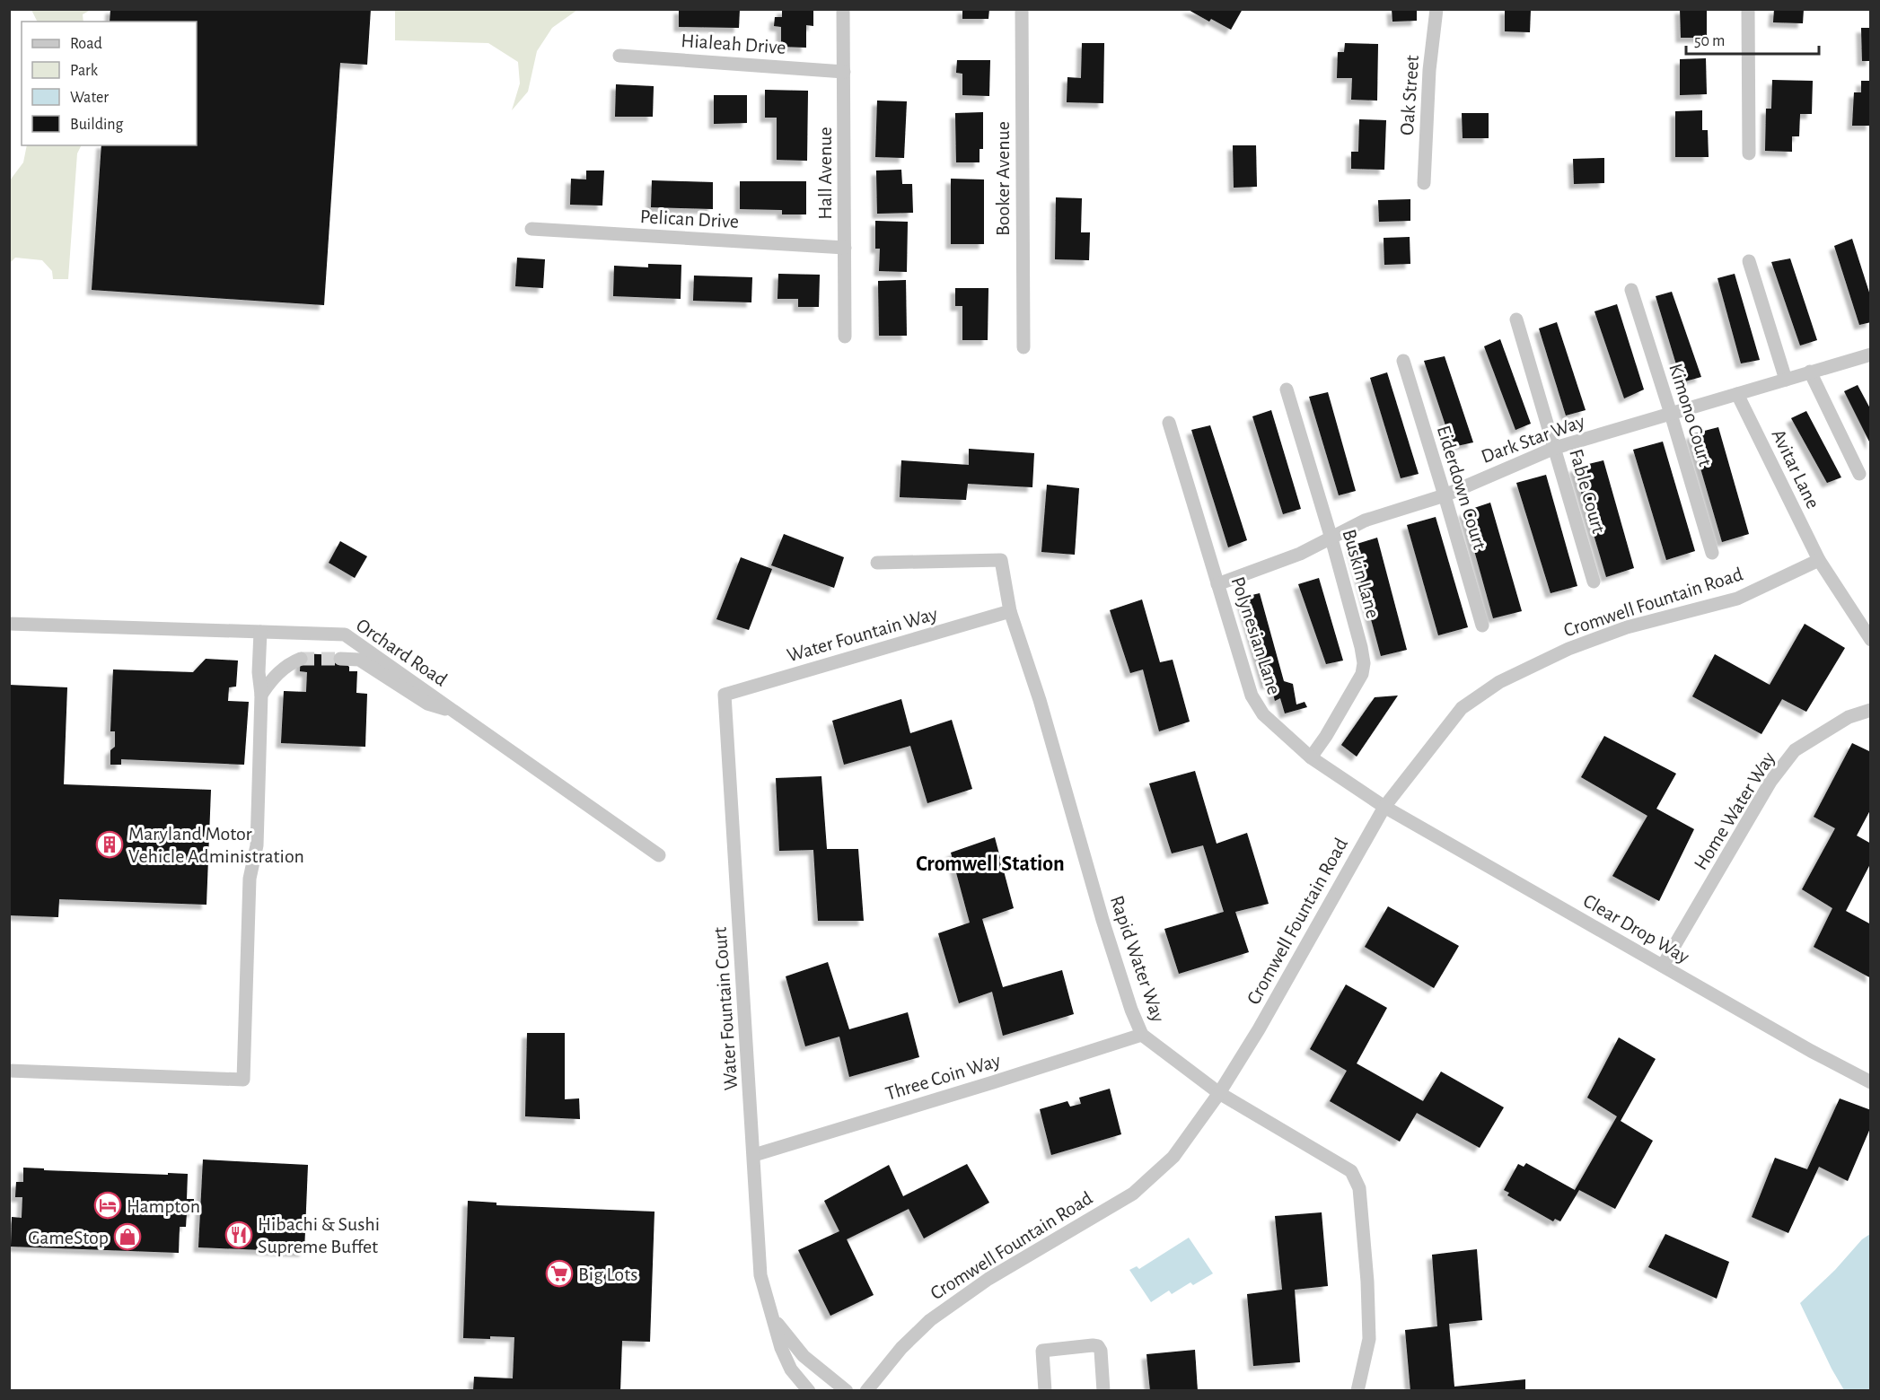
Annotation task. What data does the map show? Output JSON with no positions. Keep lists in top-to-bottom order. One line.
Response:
{"streets":{"street":["Hialeah Drive","Oak Street","Hall Avenue","Booker Avenue","Pelican Drive","Kimono Court","Dark Star Way","Avitar Lane","Eiderdown Court","Fable Court","Buskin Lane","Cromwell Fountain Road","Water Fountain Way","Polynesian Lane","Orchard Road","Home Water Way","Clear Drop Way","Rapid Water Way","Water Fountain Court","Three Coin Way"]},"crossings":[["Hialeah Drive","Hall Avenue"],["Hall Avenue","Pelican Drive"],["Kimono Court","Dark Star Way"],["Dark Star Way","Avitar Lane"],["Dark Star Way","Eiderdown Court"],["Dark Star Way","Fable Court"],["Dark Star Way","Buskin Lane"],["Dark Star Way","Polynesian Lane"],["Avitar Lane","Cromwell Fountain Road"],["Buskin Lane","Polynesian Lane"],["Cromwell Fountain Road","Polynesian Lane"],["Cromwell Fountain Road","Clear Drop Way"],["Cromwell Fountain Road","Rapid Water Way"],["Water Fountain Way","Rapid Water Way"],["Water Fountain Way","Water Fountain Court"],["Polynesian Lane","Clear Drop Way"],["Home Water Way","Clear Drop Way"],["Rapid Water Way","Three Coin Way"],["Water Fountain Court","Three Coin Way"]],"districts":["Cromwell Station"],"places":{"building":["Maryland Motor Vehicle Administration"],"hotel":["Hampton"],"restaurant":["Hibachi & Sushi Supreme Buffet"],"shop":["GameStop"],"supermarket":["Big Lots"]},"legend":["Road","Park","Water","Building"],"scale_bar":"50 m"}
